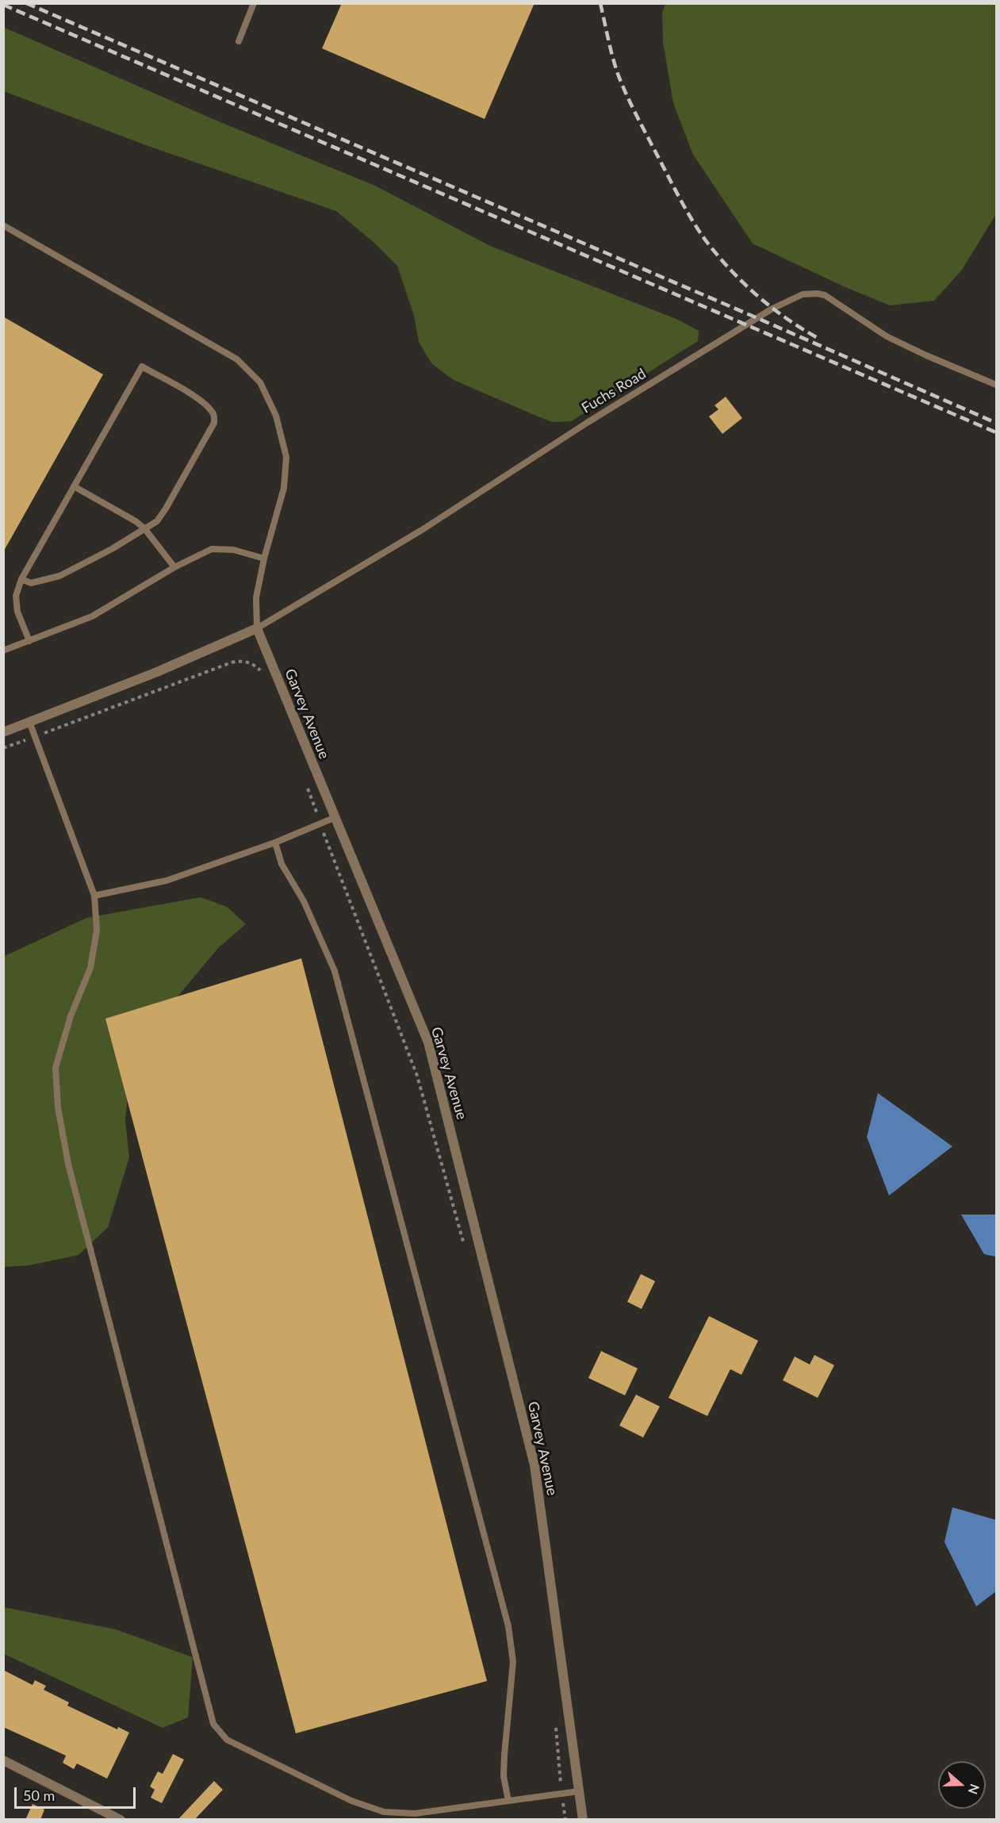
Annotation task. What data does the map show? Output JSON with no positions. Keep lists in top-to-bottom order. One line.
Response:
{"streets":{"street":["Garvey Avenue"],"lane":["Fuchs Road"]},"crossings":[["Fuchs Road","Garvey Avenue"]],"scale_bar":"50 m","north":"right"}
